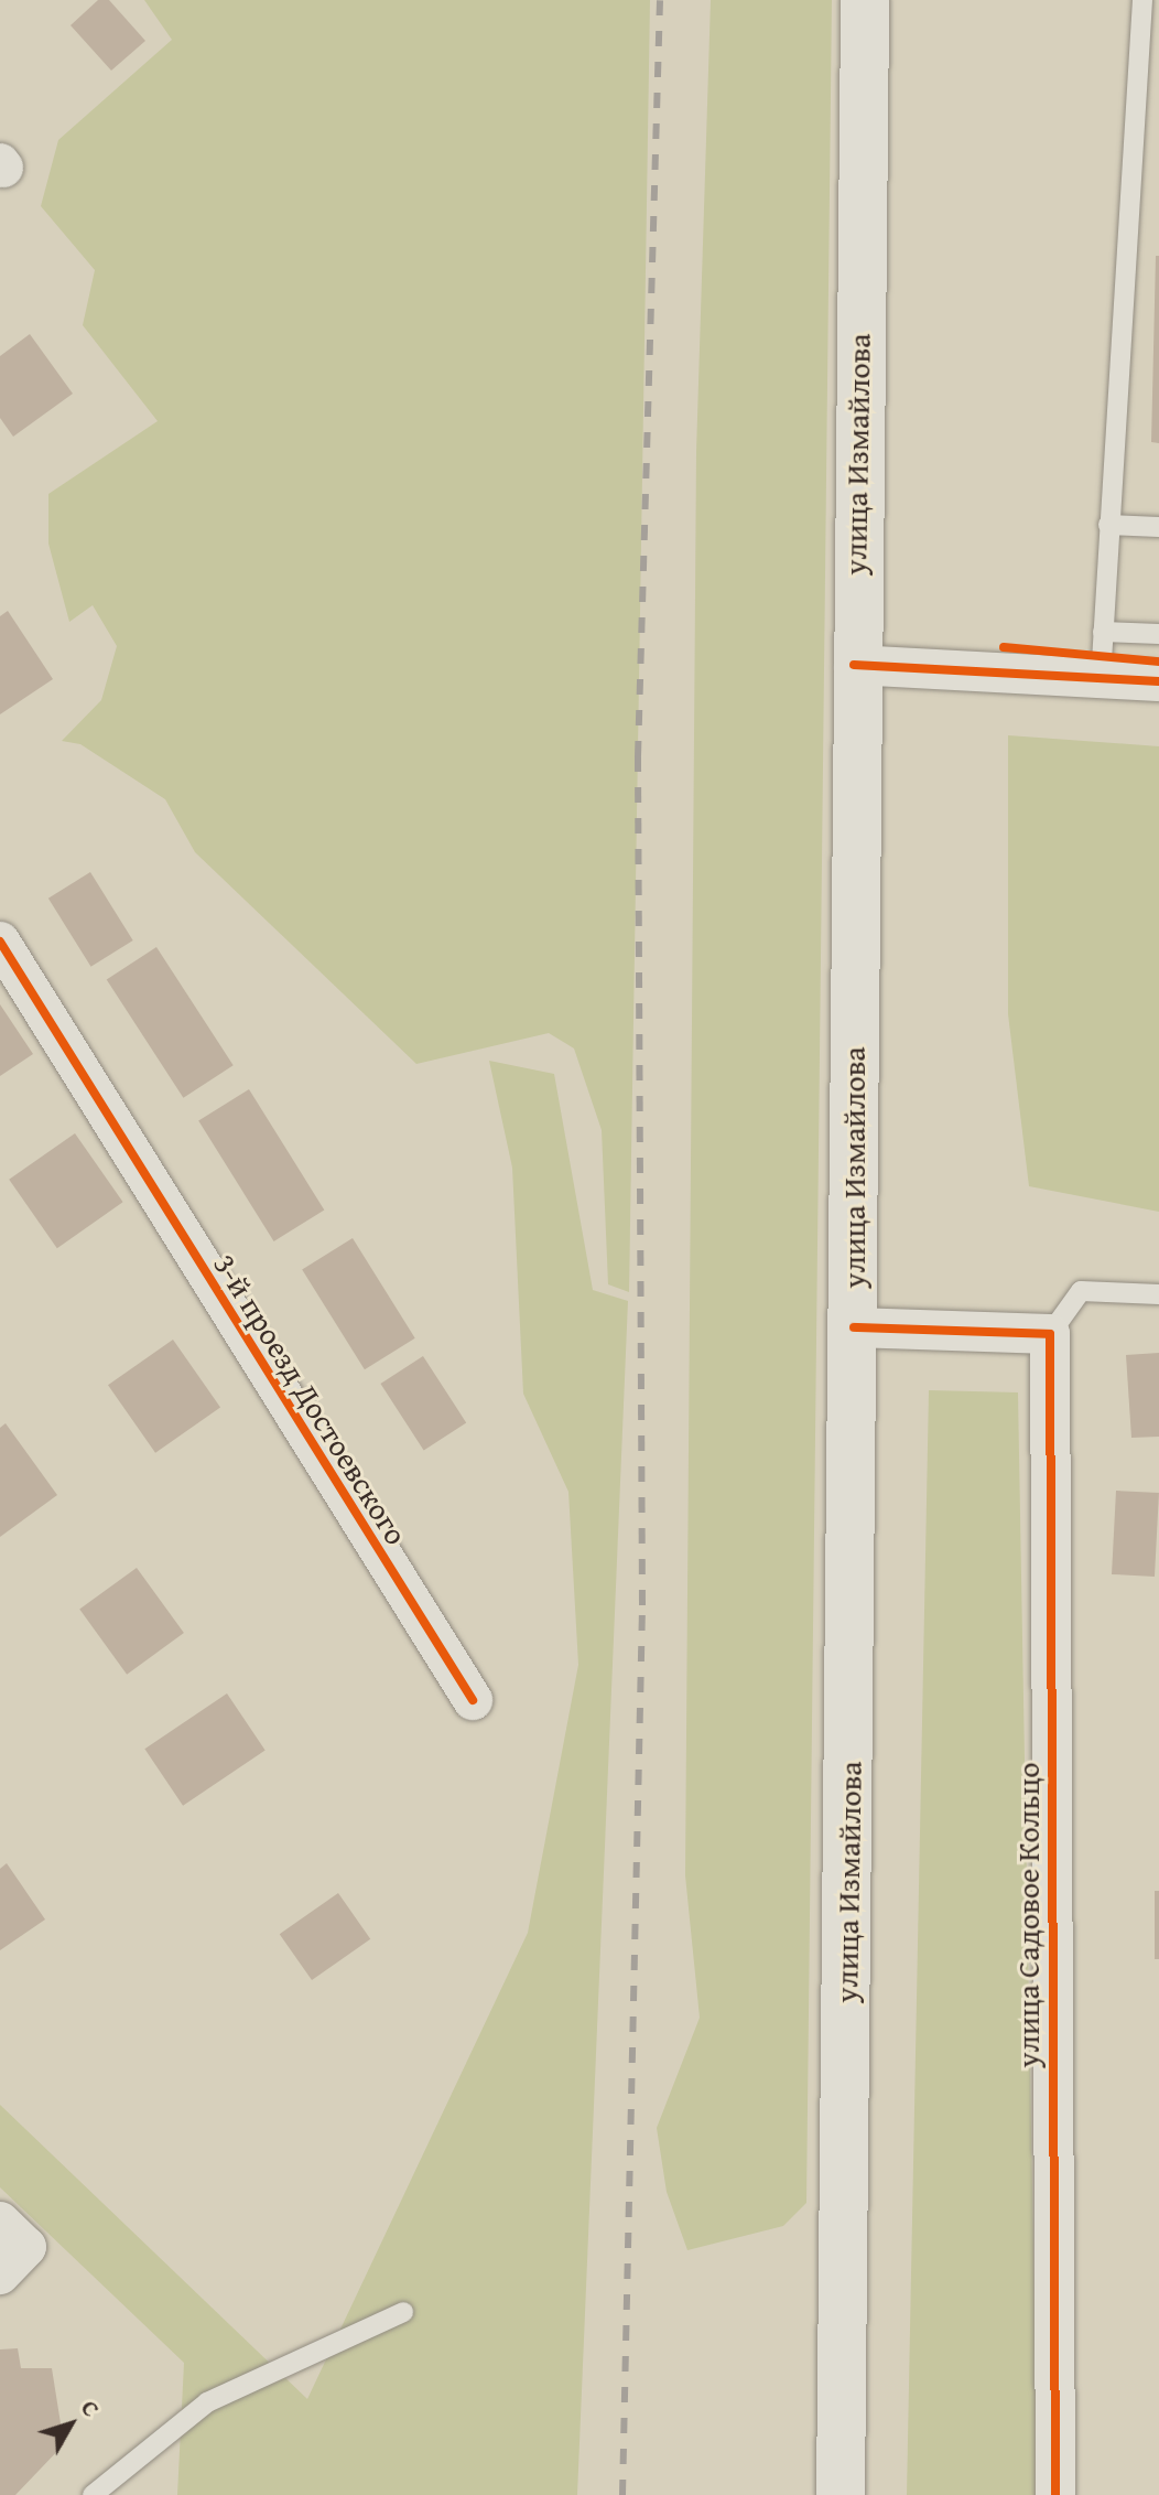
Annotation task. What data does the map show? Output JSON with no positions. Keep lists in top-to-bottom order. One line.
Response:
{"streets":{"main road":["улица Измайлова"],"street":["3-й проезд Достоевского","улица Садовое Кольцо"]},"north":"top right"}
